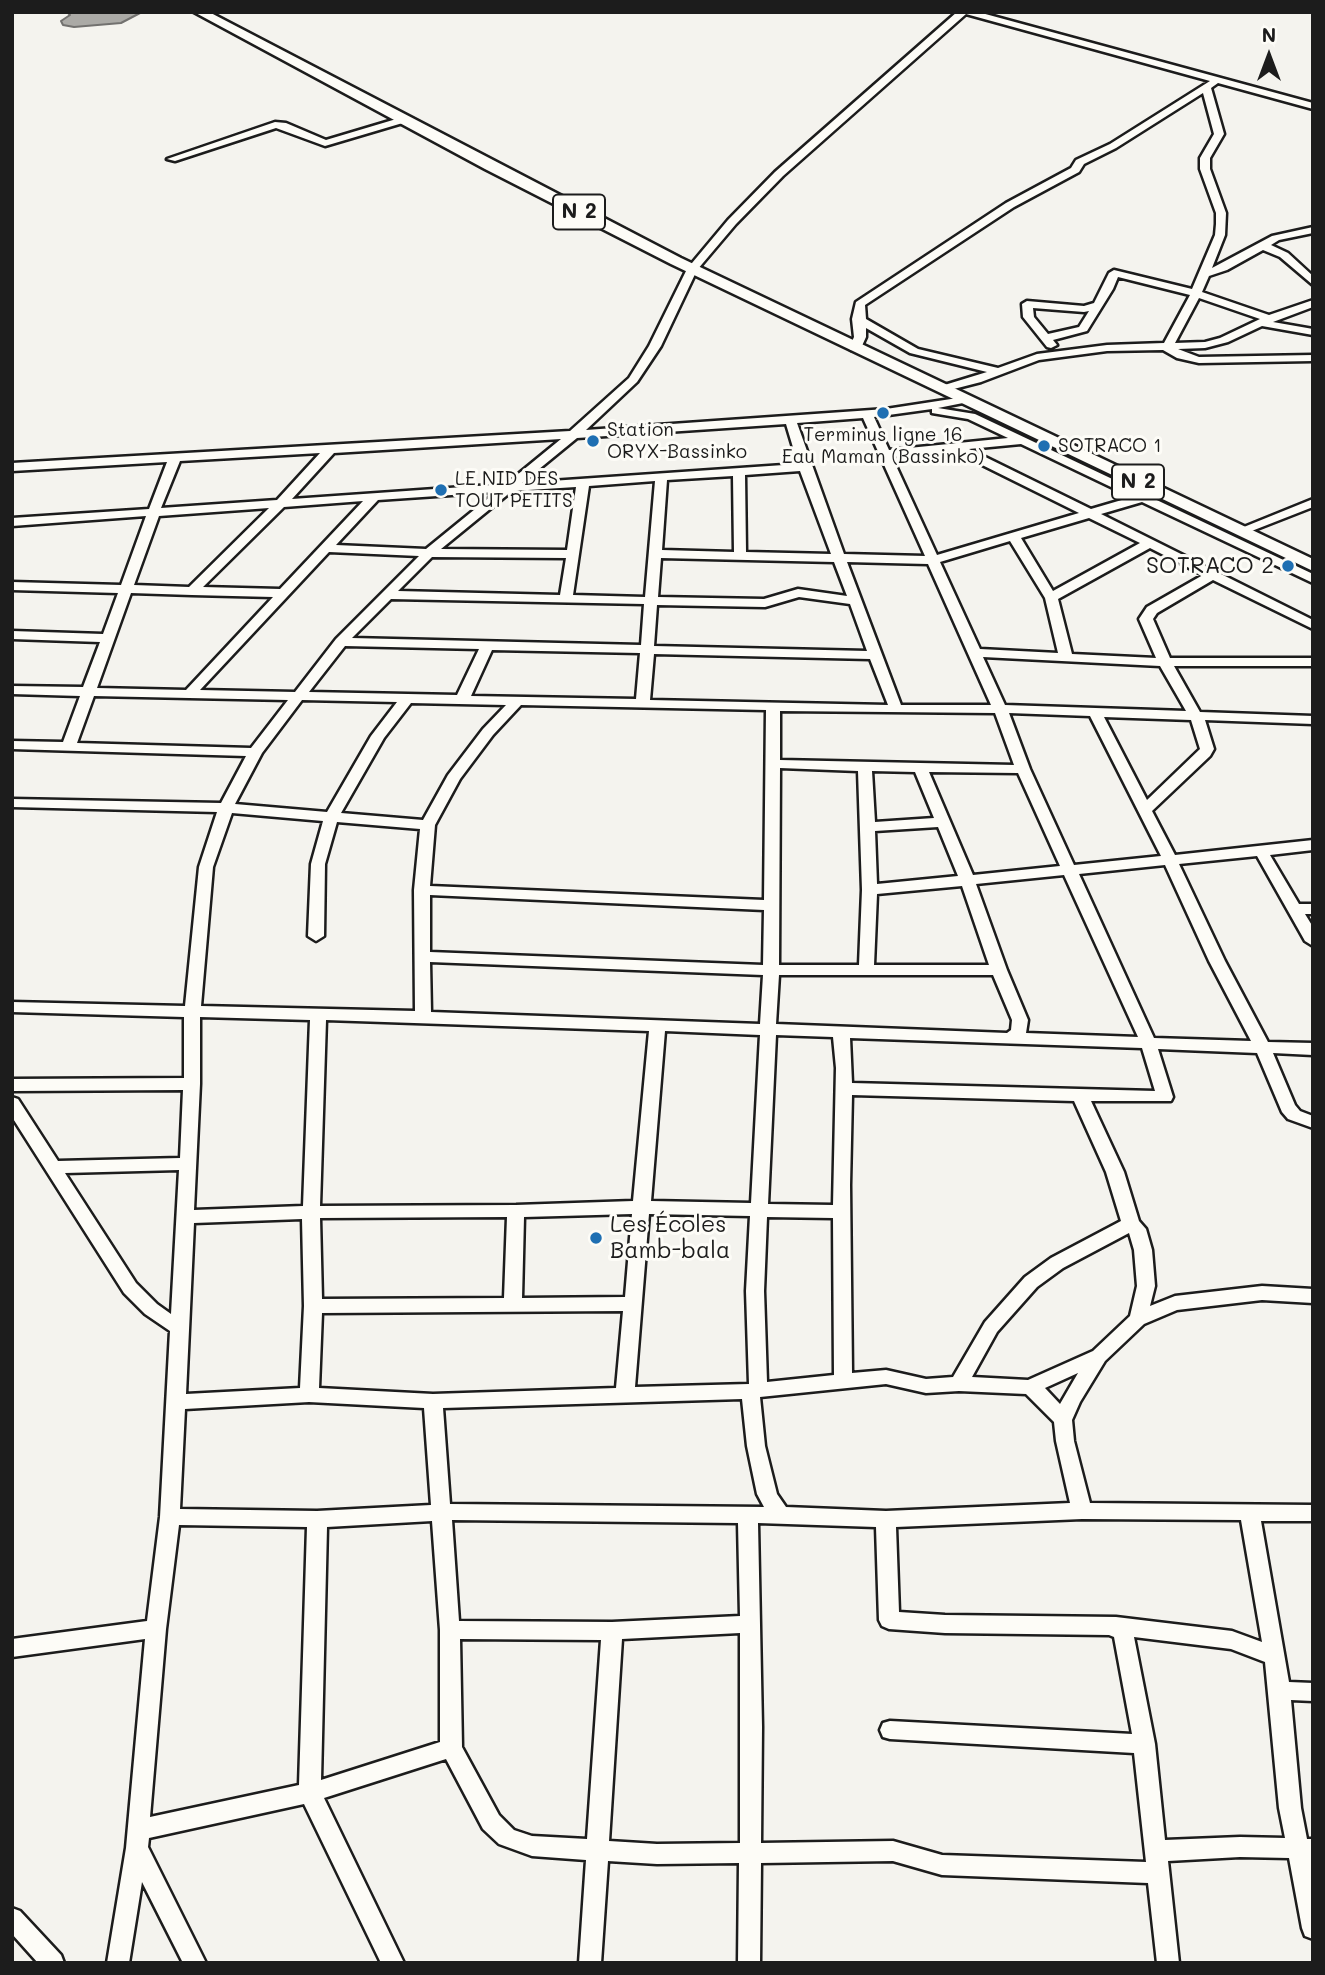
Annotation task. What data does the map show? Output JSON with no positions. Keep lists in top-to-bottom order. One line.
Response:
{"streets":{"main road":["N 2"]},"places":["Terminus ligne 16 Eau Maman (Bassinko)","Station ORYX-Bassinko","SOTRACO 1","LE NID DES TOUT PETITS","SOTRACO 2","Les Écoles Bamb-bala"],"north":"top"}
